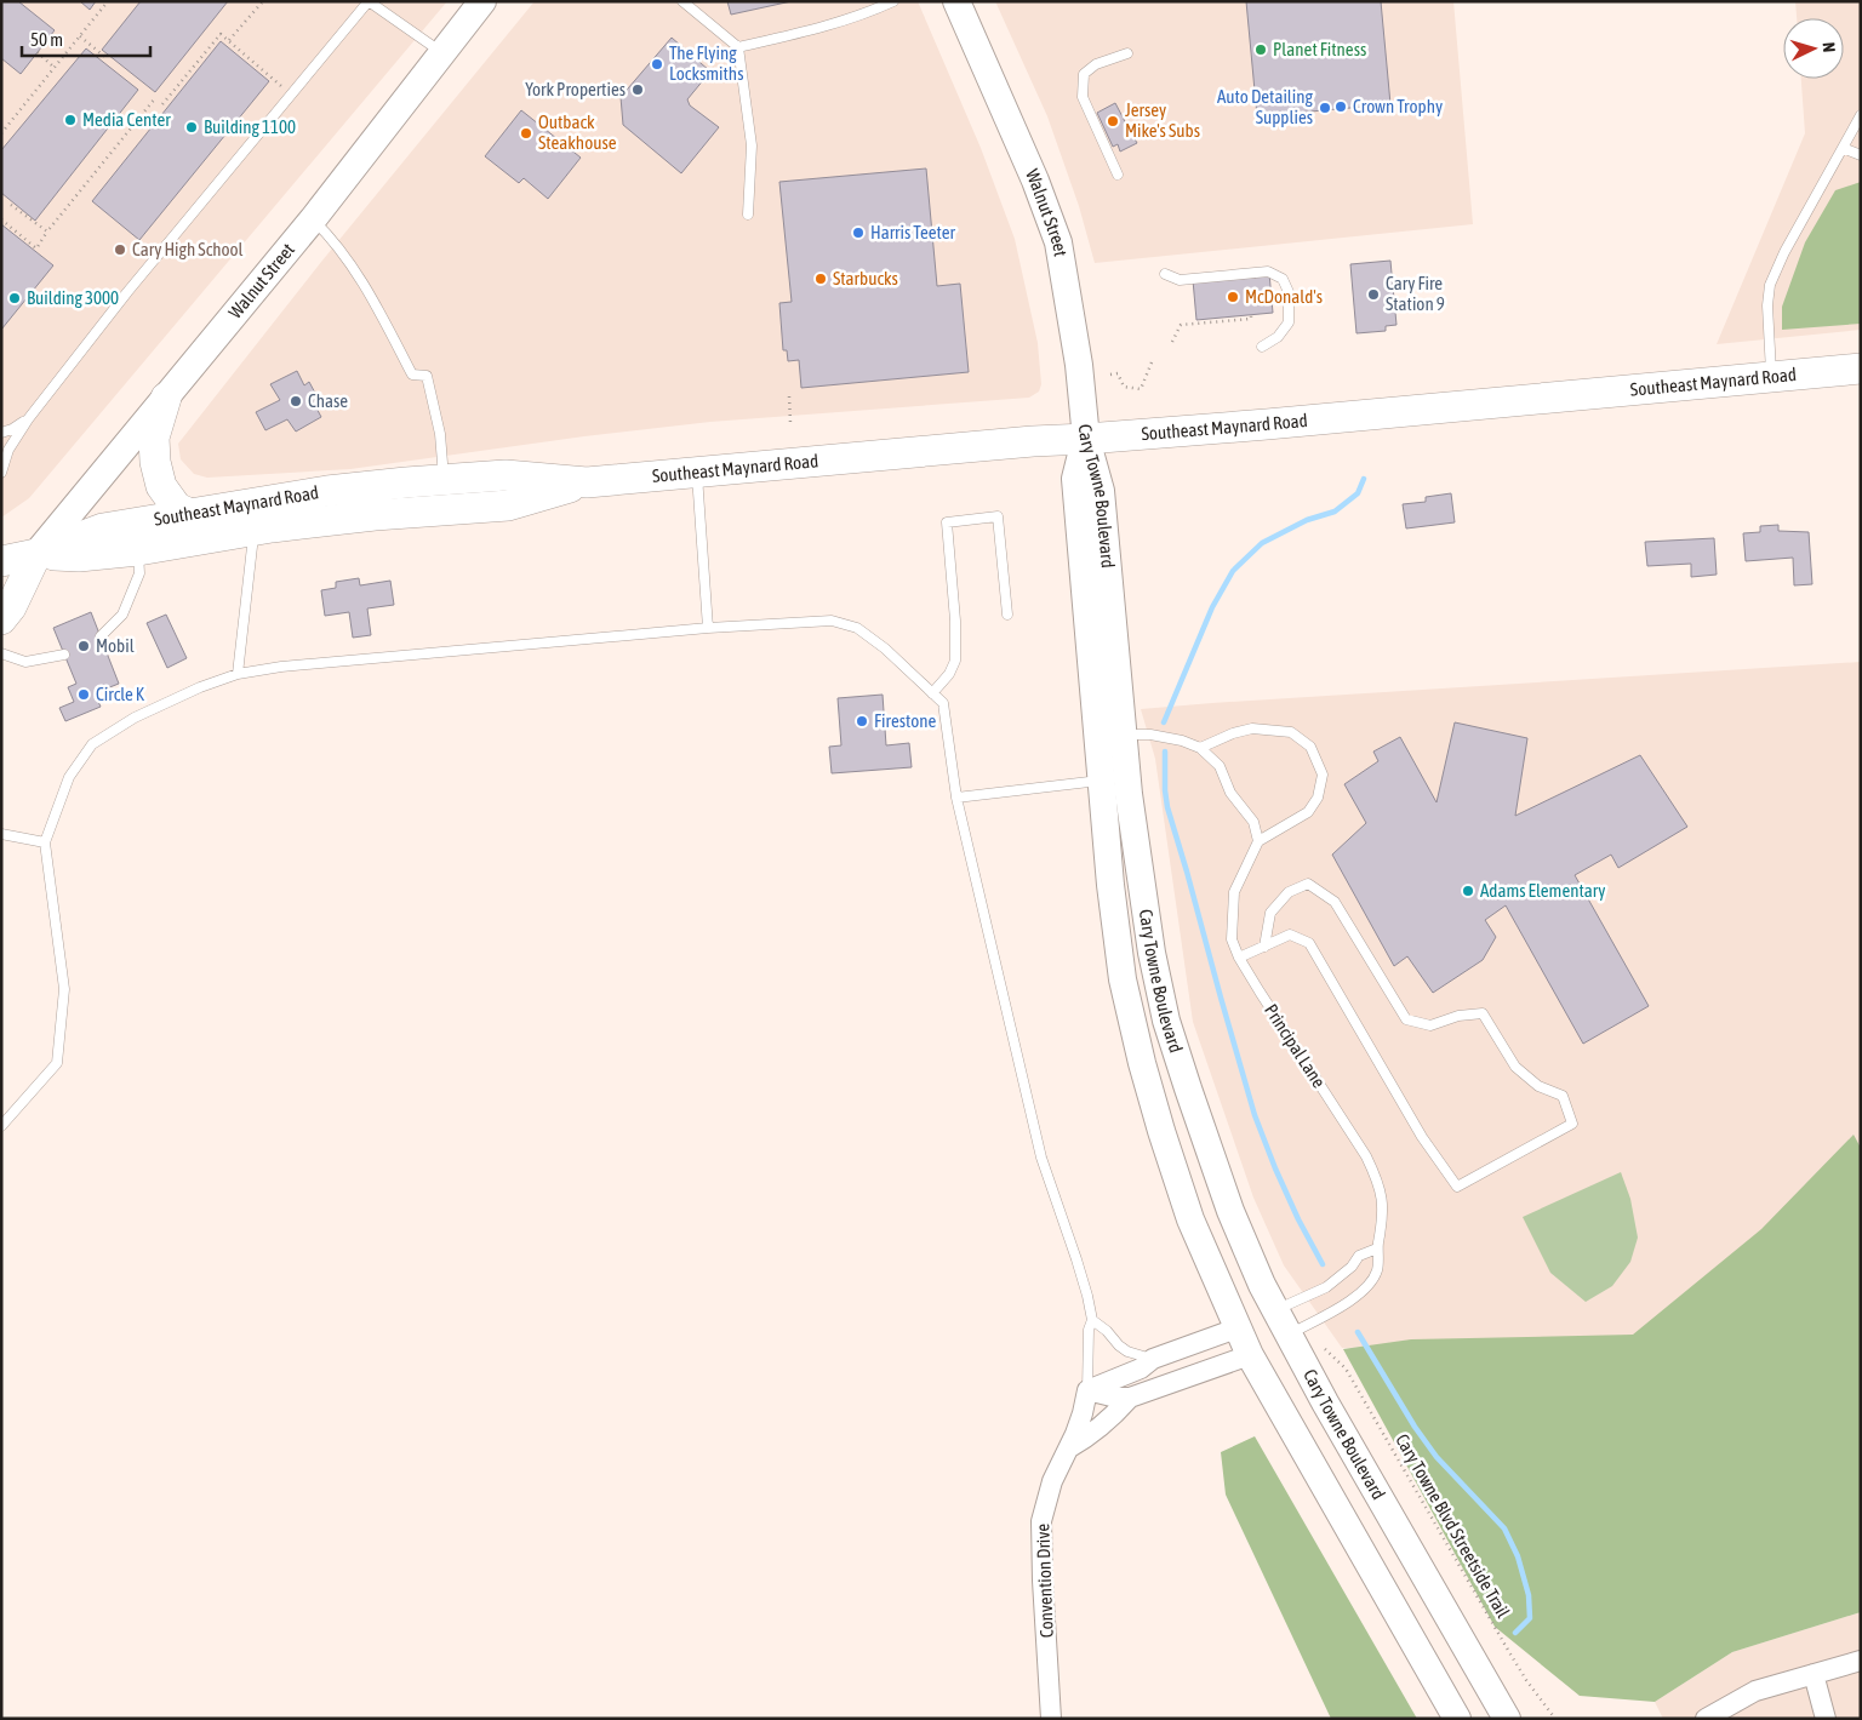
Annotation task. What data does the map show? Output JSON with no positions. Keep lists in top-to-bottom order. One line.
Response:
{"streets":{"main road":["Walnut Street","Southeast Maynard Road","Cary Towne Boulevard"],"street":["Convention Drive"],"lane":["Principal Lane"],"path":["Cary Towne Blvd Streetside Trail"]},"crossings":[["Walnut Street","Southeast Maynard Road"],["Walnut Street","Cary Towne Boulevard"],["Southeast Maynard Road","Cary Towne Boulevard"],["Cary Towne Boulevard","Principal Lane"]],"places":["Planet Fitness","The Flying Locksmiths","York Properties","Crown Trophy","Auto Detailing Supplies","Media Center","Jersey Mike's Subs","Building 1100","Outback Steakhouse","Harris Teeter","Cary High School","Starbucks","Cary Fire Station 9","McDonald's","Building 3000","Chase","Mobil","Circle K","Firestone","Adams Elementary"],"scale_bar":"50 m","north":"right"}
